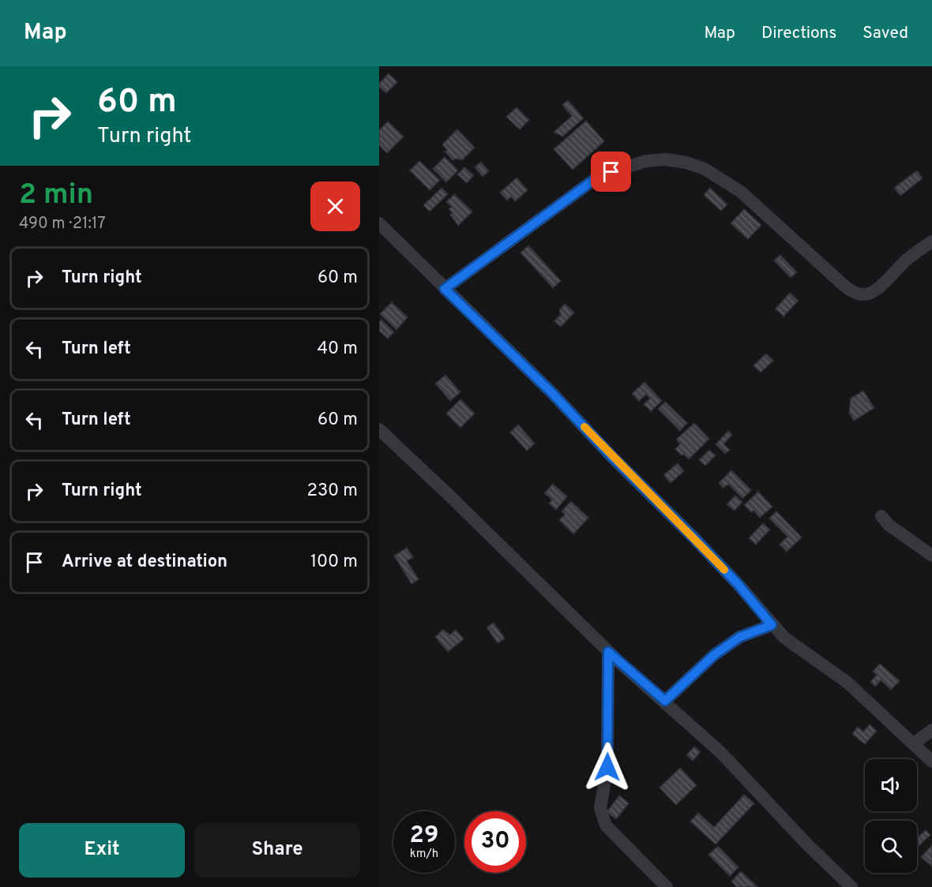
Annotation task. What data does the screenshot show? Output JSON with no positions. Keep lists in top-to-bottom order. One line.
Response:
{"page":{"header":"Map","nav":["Map","Directions","Saved"],"turn":["60 m","Turn right"],"heading":["2 min","490 m · 21:17"],"list":[{"name":"Turn right","value":"60 m"},{"name":"Turn left","value":"40 m"},{"name":"Turn left","value":"60 m"},{"name":"Turn right","value":"230 m"},{"name":"Arrive at destination","value":"100 m"}],"speed":"29 km/h","limit":"30","buttons":["Exit","Share"]}}
